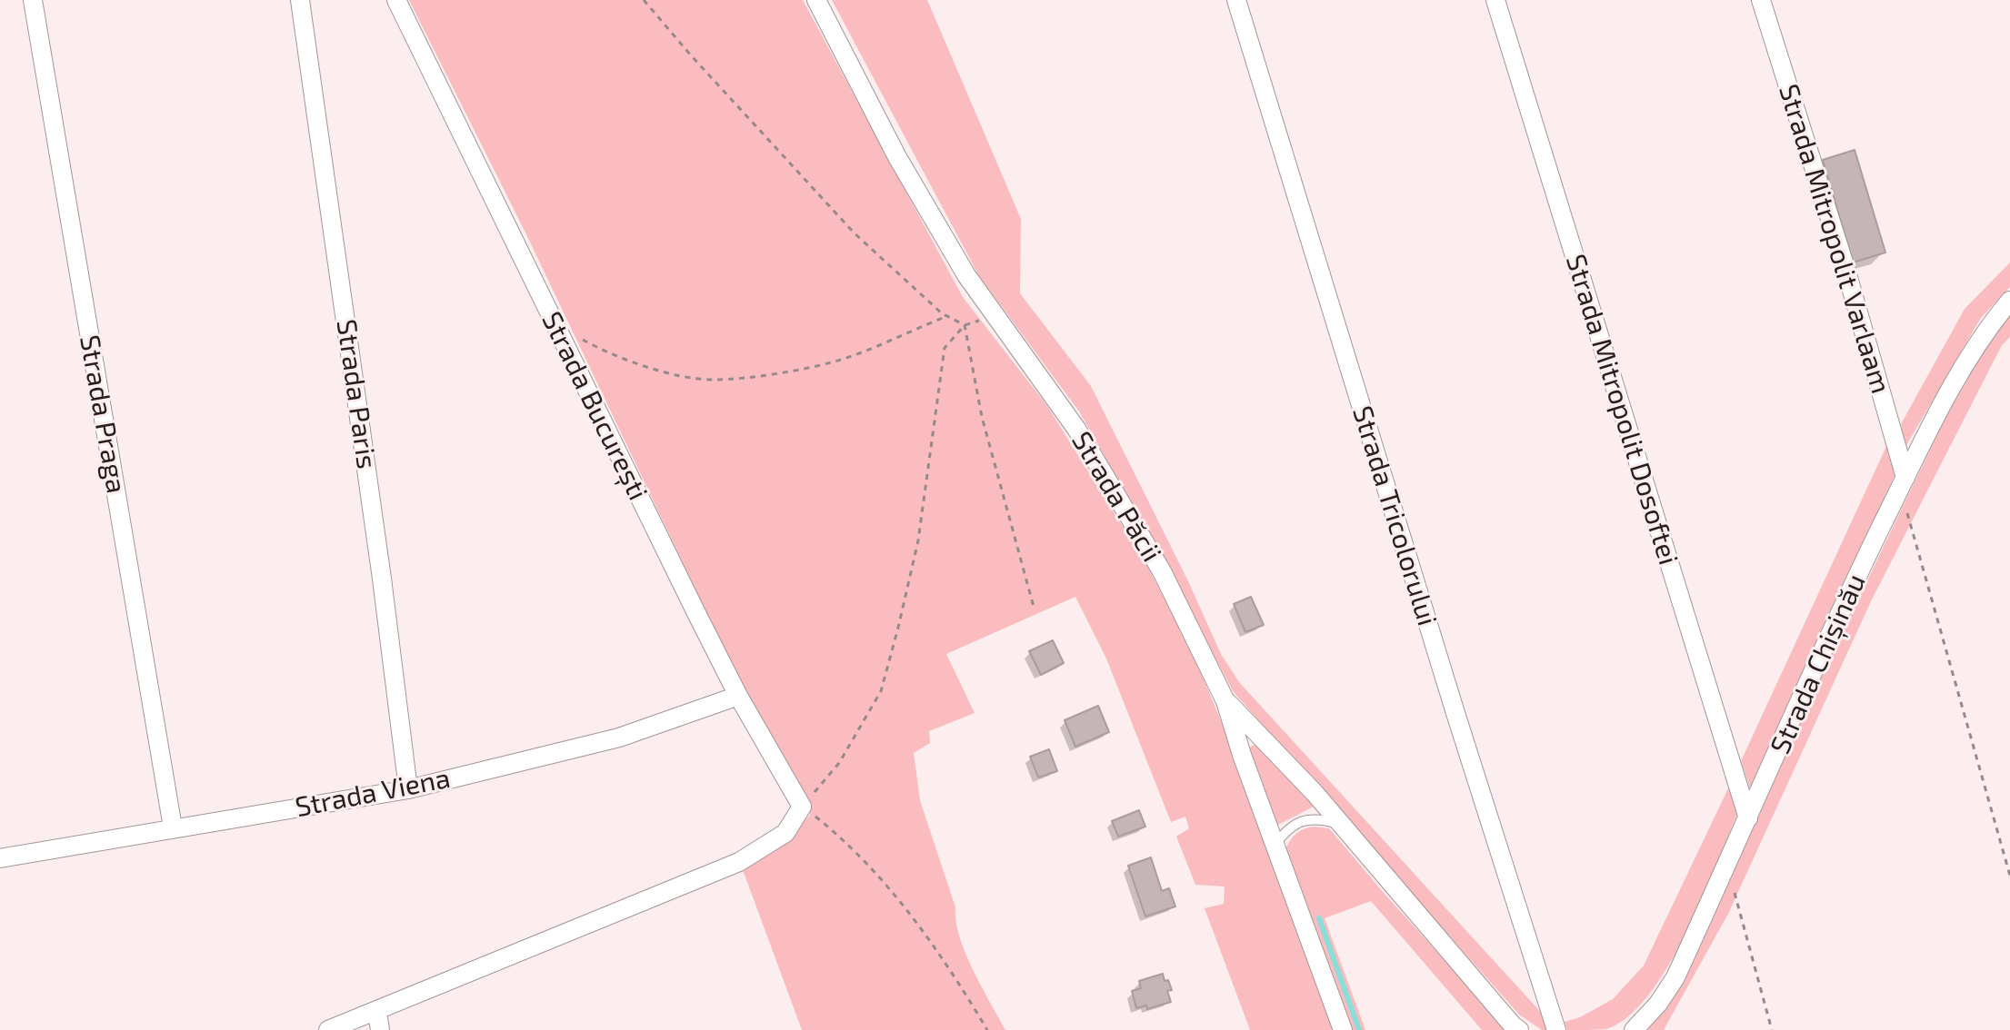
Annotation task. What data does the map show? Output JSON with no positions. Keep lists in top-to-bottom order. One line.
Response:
{"streets":{"street":["Strada Mitropolit Varlaam","Strada Paris","Strada București","Strada Mitropolit Dosoftei","Strada Praga","Strada Păcii","Strada Tricolorului","Strada Chișinău","Strada Viena"]},"crossings":[["Strada Mitropolit Varlaam","Strada Chișinău"],["Strada Paris","Strada Viena"],["Strada București","Strada Viena"],["Strada Mitropolit Dosoftei","Strada Chișinău"],["Strada Praga","Strada Viena"]]}
